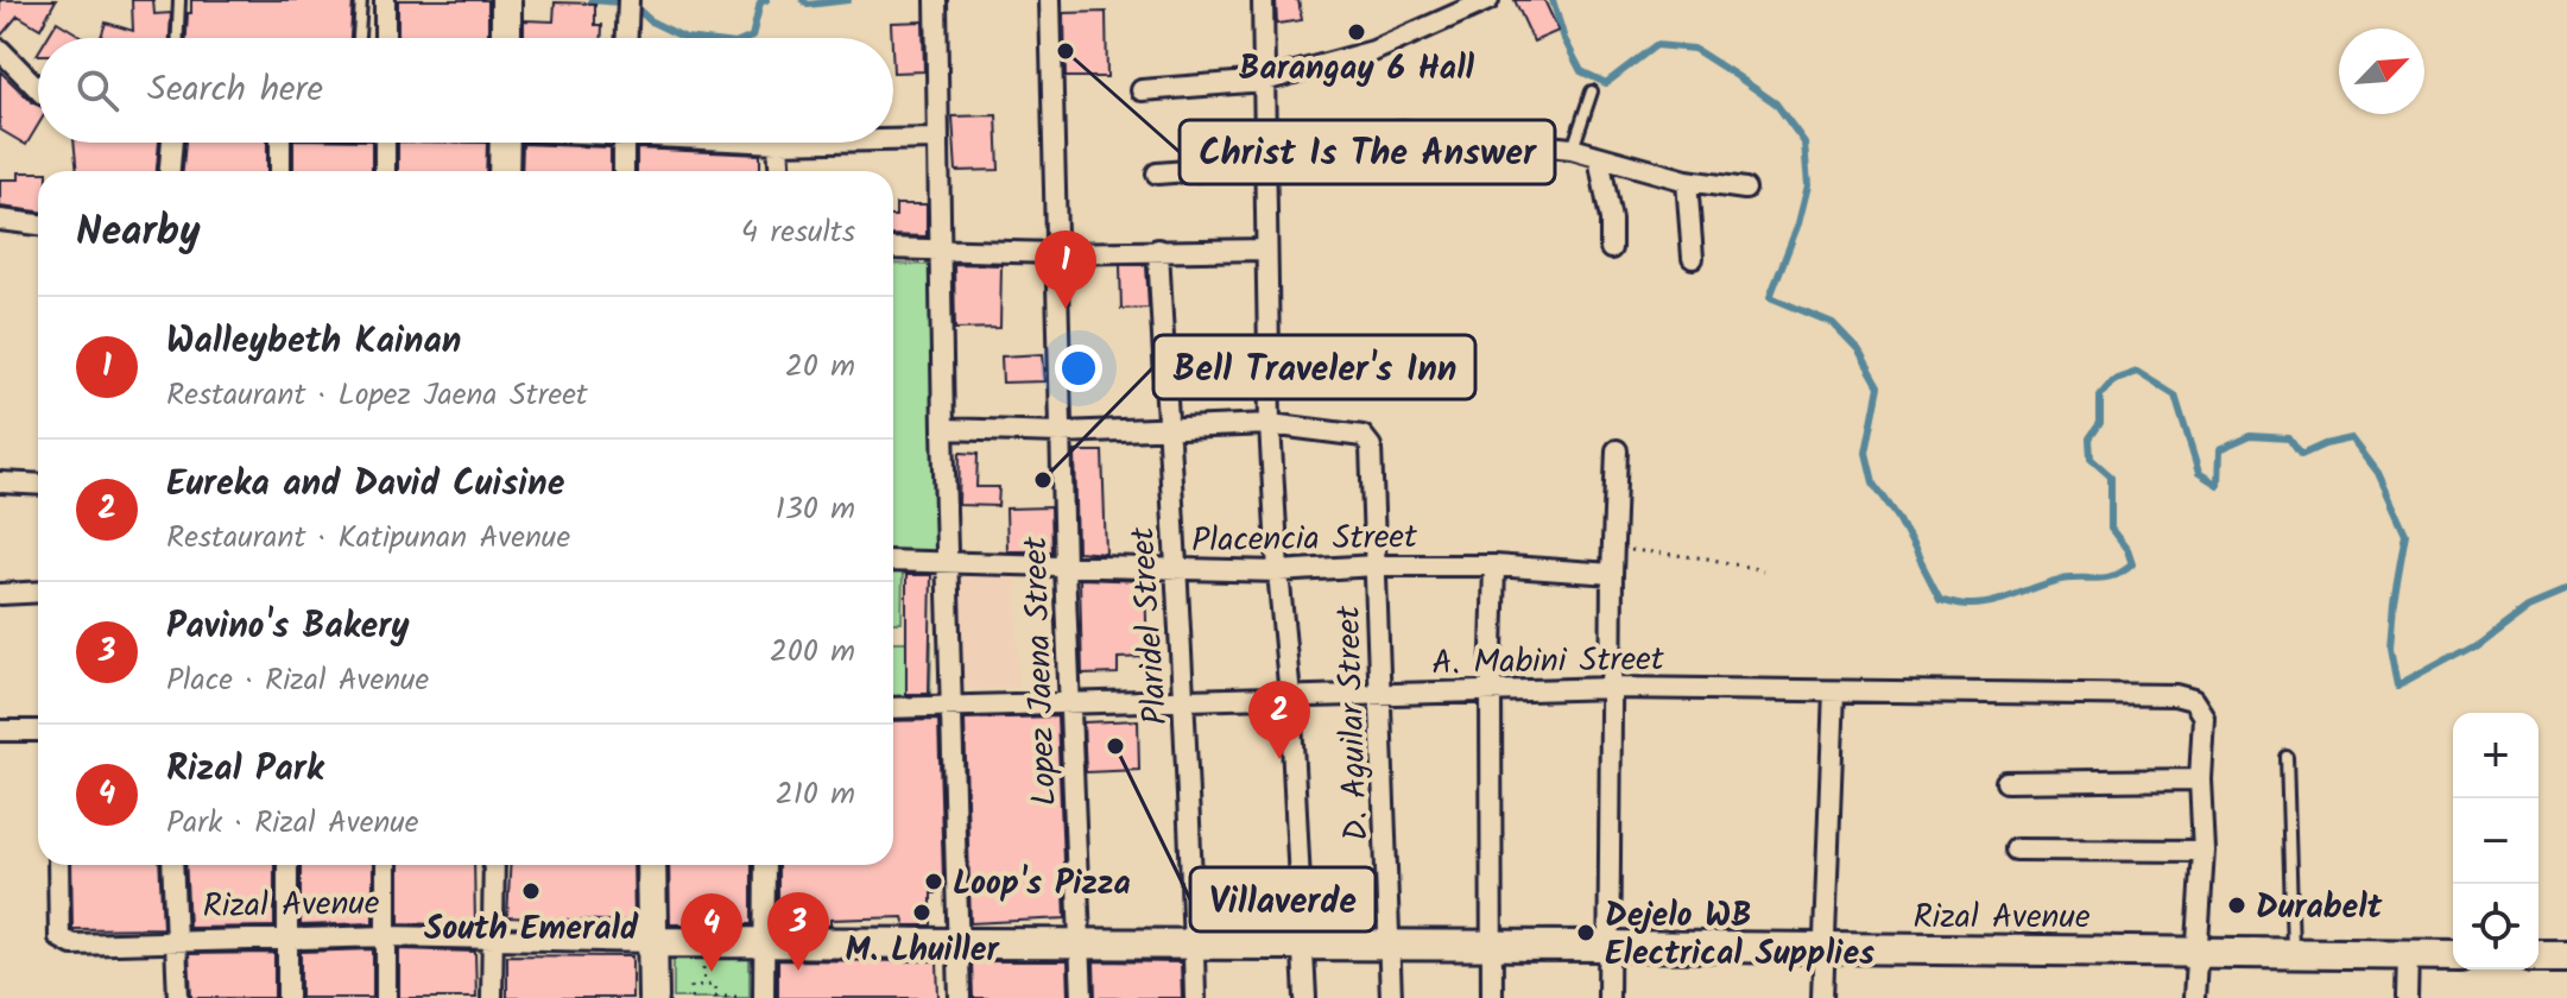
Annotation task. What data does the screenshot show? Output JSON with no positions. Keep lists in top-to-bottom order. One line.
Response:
{"streets":{"main road":["Rizal Avenue"],"street":["Placencia Street","Plaridel Street","A. Mabini Street","Lopez Jaena Street","D. Aguilar Street"]},"crossings":[["Placencia Street","Plaridel Street"],["Placencia Street","Lopez Jaena Street"],["Placencia Street","D. Aguilar Street"],["Plaridel Street","A. Mabini Street"],["Plaridel Street","Rizal Avenue"],["A. Mabini Street","Lopez Jaena Street"],["A. Mabini Street","D. Aguilar Street"],["Lopez Jaena Street","Rizal Avenue"],["D. Aguilar Street","Rizal Avenue"]],"places":["Barangay 6 Hall","Christ Is The Answer","Bell Traveler's Inn","Villaverde","Loop's Pizza","South Emerald","Durabelt","M. Lhuiller","Dejelo WB Electrical Supplies"],"north":"top right","page":{"search":"Search here","heading":["Nearby","4 results"],"pins":["1","2","3","4"],"list":[{"mark":"1","name":"Walleybeth Kainan","note":"Restaurant · Lopez Jaena Street","value":"20 m"},{"mark":"2","name":"Eureka and David Cuisine","note":"Restaurant · Katipunan Avenue","value":"130 m"},{"mark":"3","name":"Pavino's Bakery","note":"Place · Rizal Avenue","value":"200 m"},{"mark":"4","name":"Rizal Park","note":"Park · Rizal Avenue","value":"210 m"}],"map_buttons":["+","−"]}}
